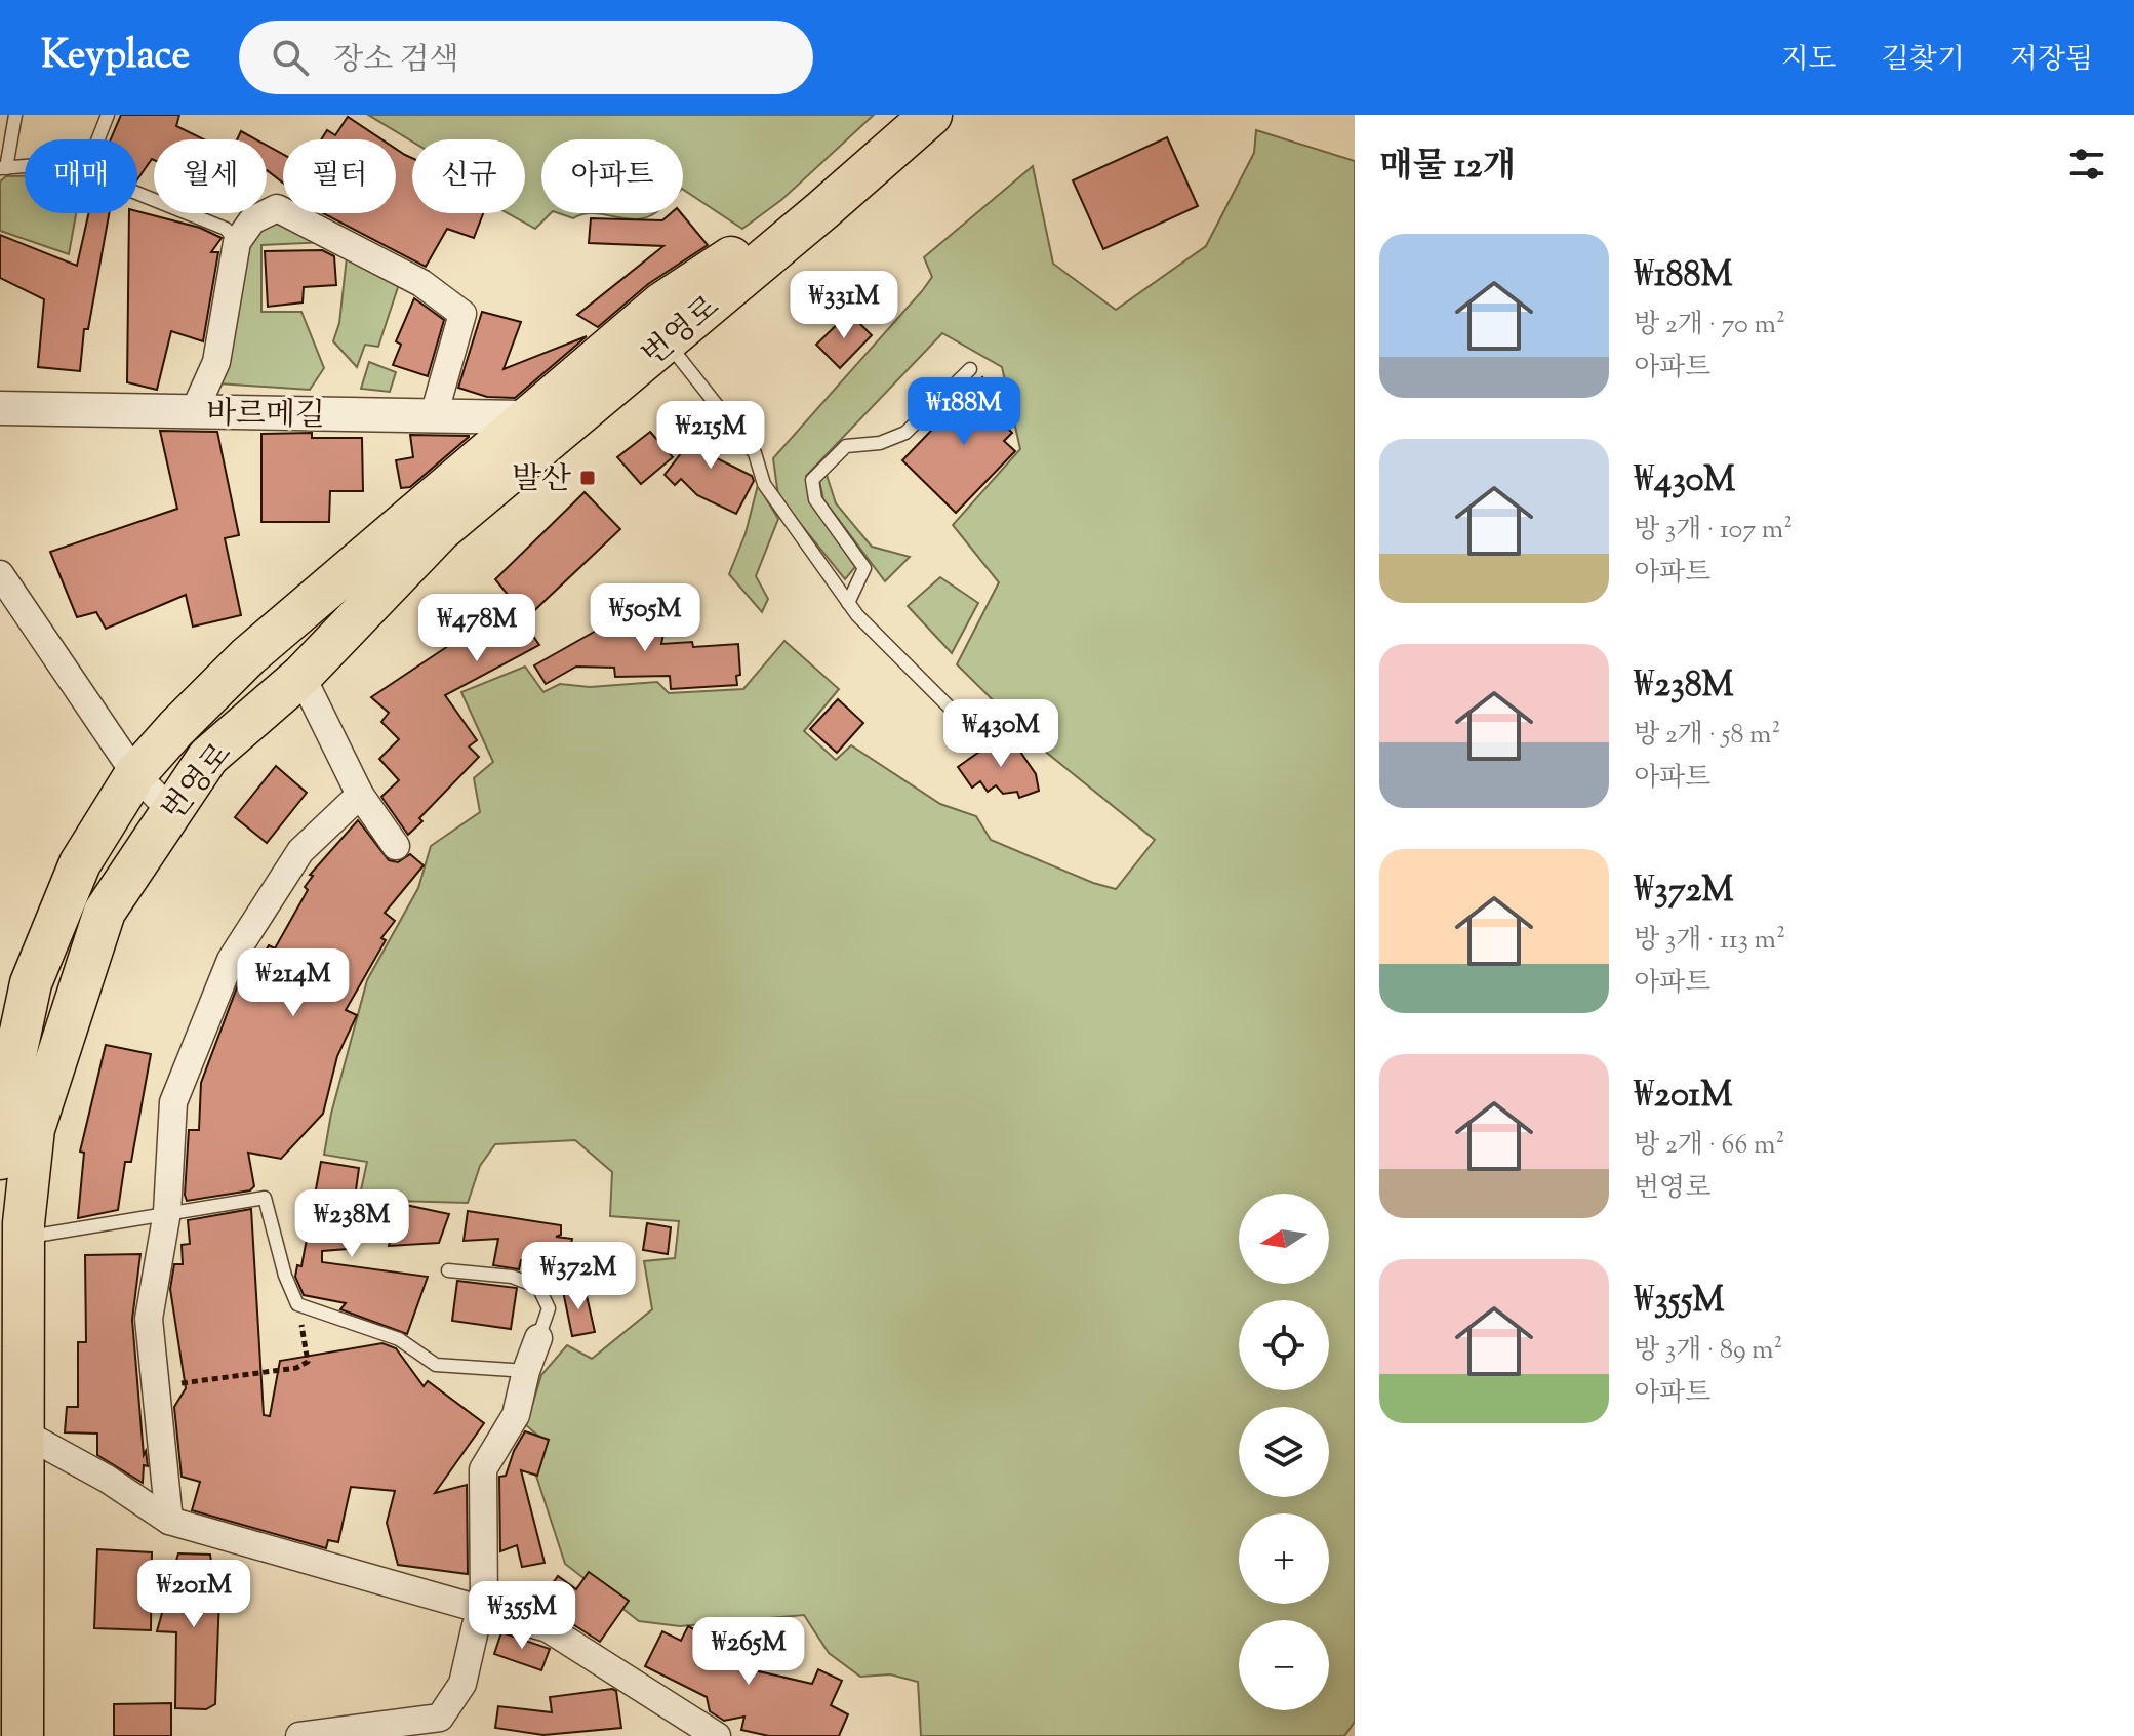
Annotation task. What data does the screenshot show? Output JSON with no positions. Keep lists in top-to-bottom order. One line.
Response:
{"streets":{"main road":["번영로"],"street":["바르메길"]},"crossings":[["번영로","바르메길"]],"places":{"transit":["발산"]},"north":"left","page":{"header":"Keyplace","search":"장소 검색","nav":["지도","길찾기","저장됨"],"heading":"매물 12개","chip":["매매","월세","필터","신규","아파트"],"list":[{"name":"₩188M","note":"방 2개 · 70 m² · 아파트"},{"name":"₩430M","note":"방 3개 · 107 m² · 아파트"},{"name":"₩238M","note":"방 2개 · 58 m² · 아파트"},{"name":"₩372M","note":"방 3개 · 113 m² · 아파트"},{"name":"₩201M","note":"방 2개 · 66 m² · 번영로"},{"name":"₩355M","note":"방 3개 · 89 m² · 아파트"}],"price":["₩331M","₩188M","₩215M","₩505M","₩478M","₩430M","₩214M","₩238M","₩372M","₩201M","₩355M","₩265M"],"map_buttons":["+","−"]}}
